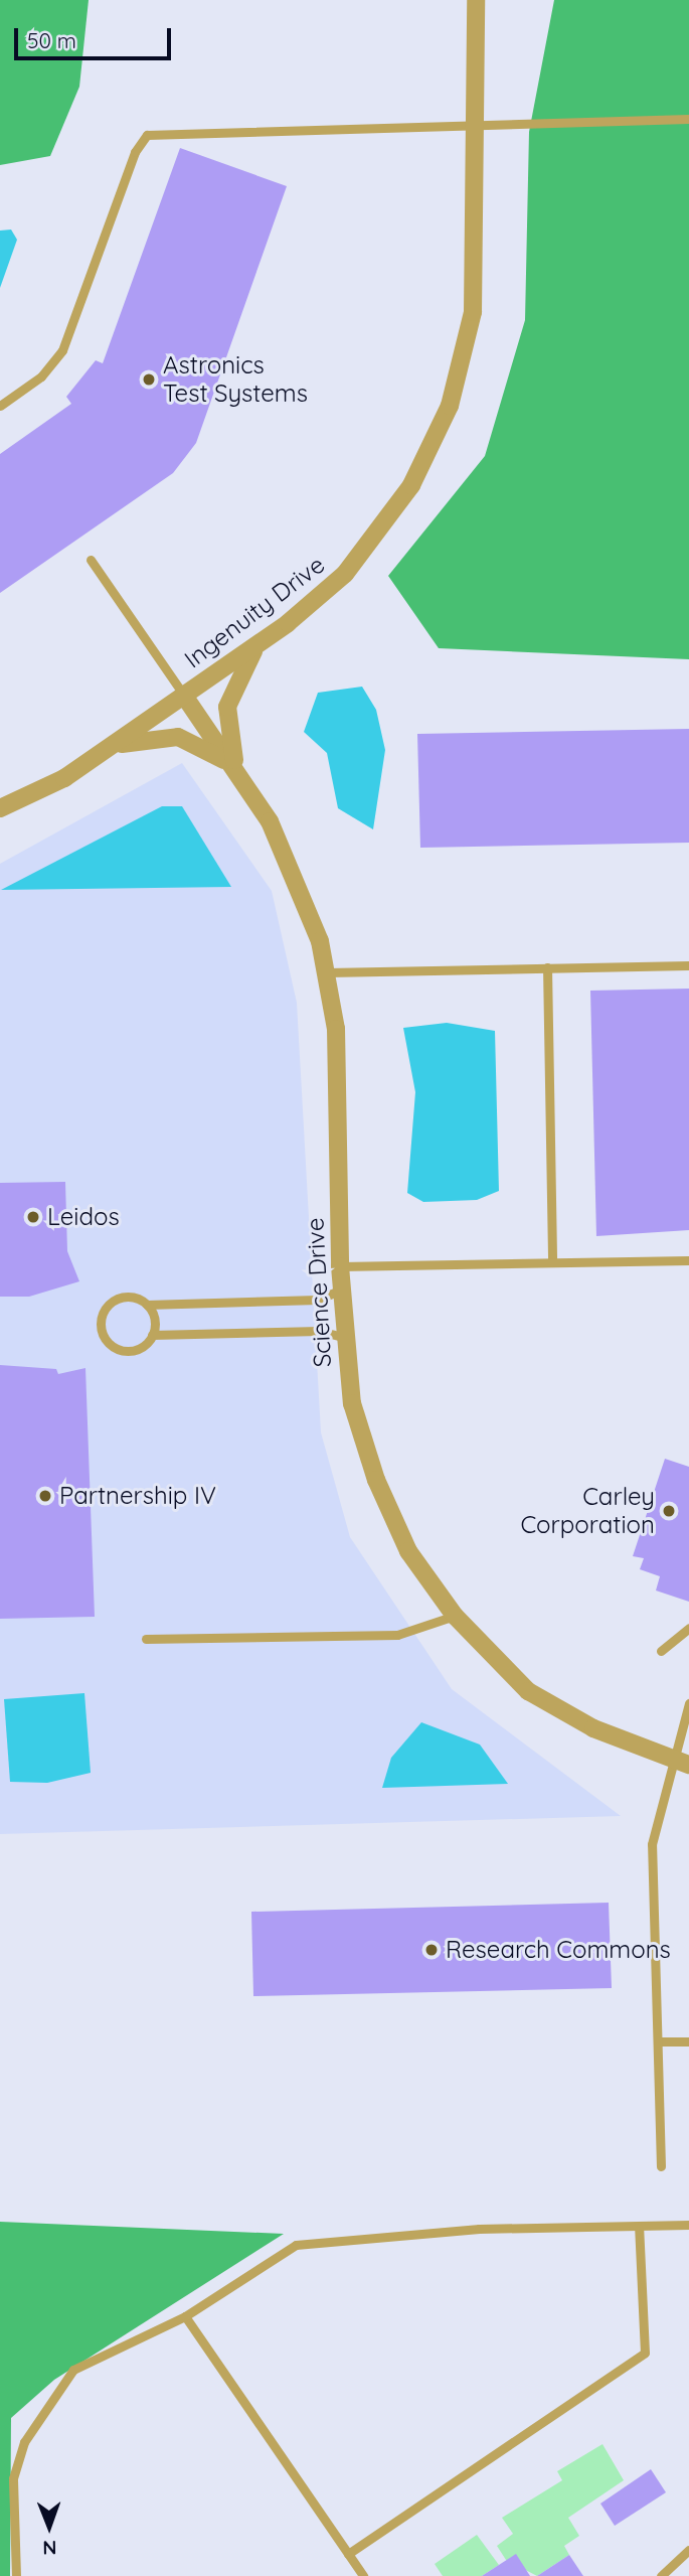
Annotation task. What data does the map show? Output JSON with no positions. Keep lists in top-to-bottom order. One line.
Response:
{"streets":{"street":["Ingenuity Drive","Science Drive"]},"crossings":[["Ingenuity Drive","Science Drive"]],"places":["Astronics Test Systems","Leidos","Partnership IV","Carley Corporation","Research Commons"],"scale_bar":"50 m","north":"bottom"}
